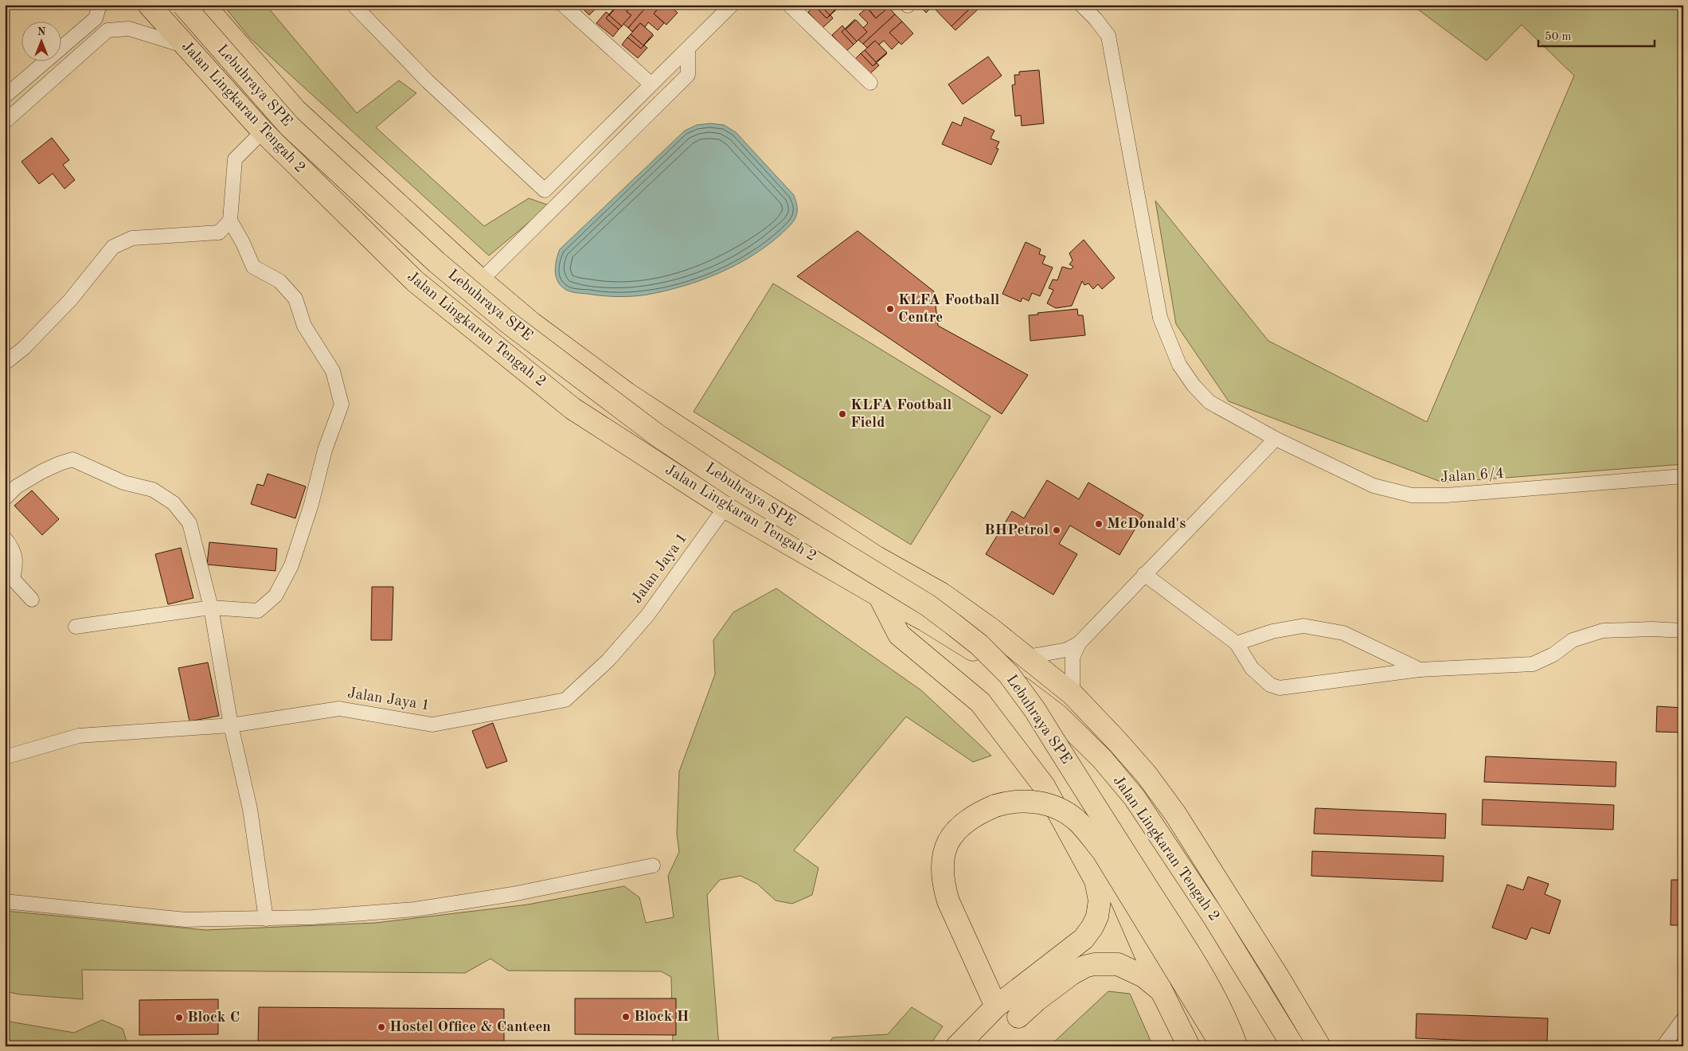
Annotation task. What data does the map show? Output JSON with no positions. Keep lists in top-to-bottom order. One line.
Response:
{"streets":{"highway":["Lebuhraya SPE","Jalan Lingkaran Tengah 2"],"street":["Jalan 6/4","Jalan Jaya 1"]},"crossings":[["Jalan Lingkaran Tengah 2","Jalan Jaya 1"]],"places":["KLFA Football Centre","KLFA Football Field","McDonald's","BHPetrol","Block H","Block C","Hostel Office & Canteen"],"scale_bar":"50 m","north":"top"}
